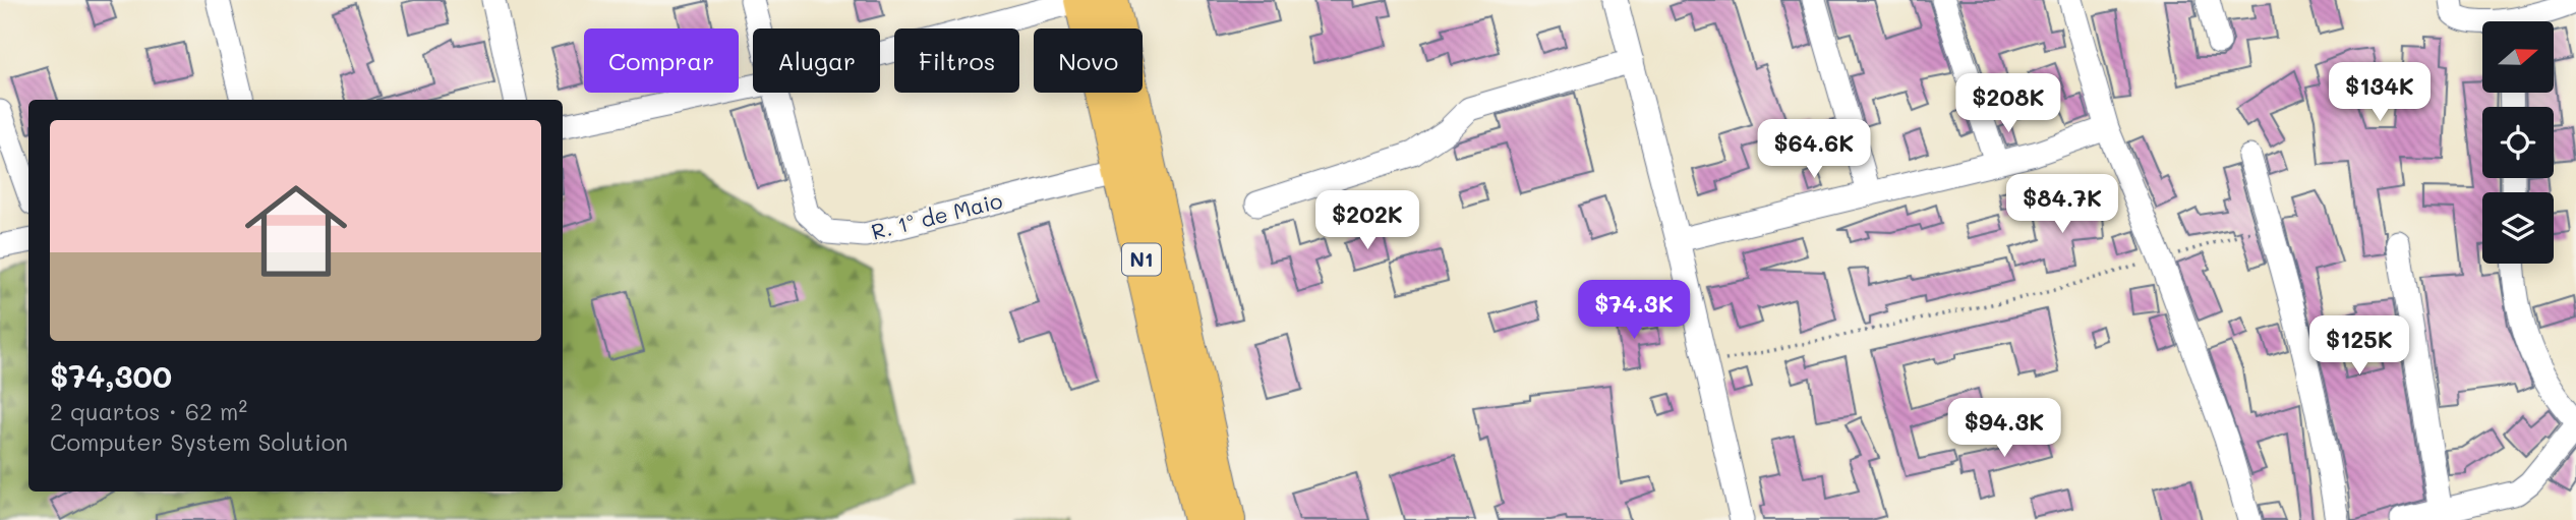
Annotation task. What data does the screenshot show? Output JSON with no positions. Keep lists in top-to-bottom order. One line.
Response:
{"streets":{"highway":["N1"],"street":["R. 1º de Maio"]},"crossings":[["R. 1º de Maio","N1"]],"north":"right","page":{"chip":["Comprar","Alugar","Filtros","Novo"],"price":["$134K","$208K","$64.6K","$84.7K","$202K","$74.3K","$125K","$94.3K"],"list":[{"name":"$74,300","note":"2 quartos · 62 m² · Computer System Solution"}]}}
